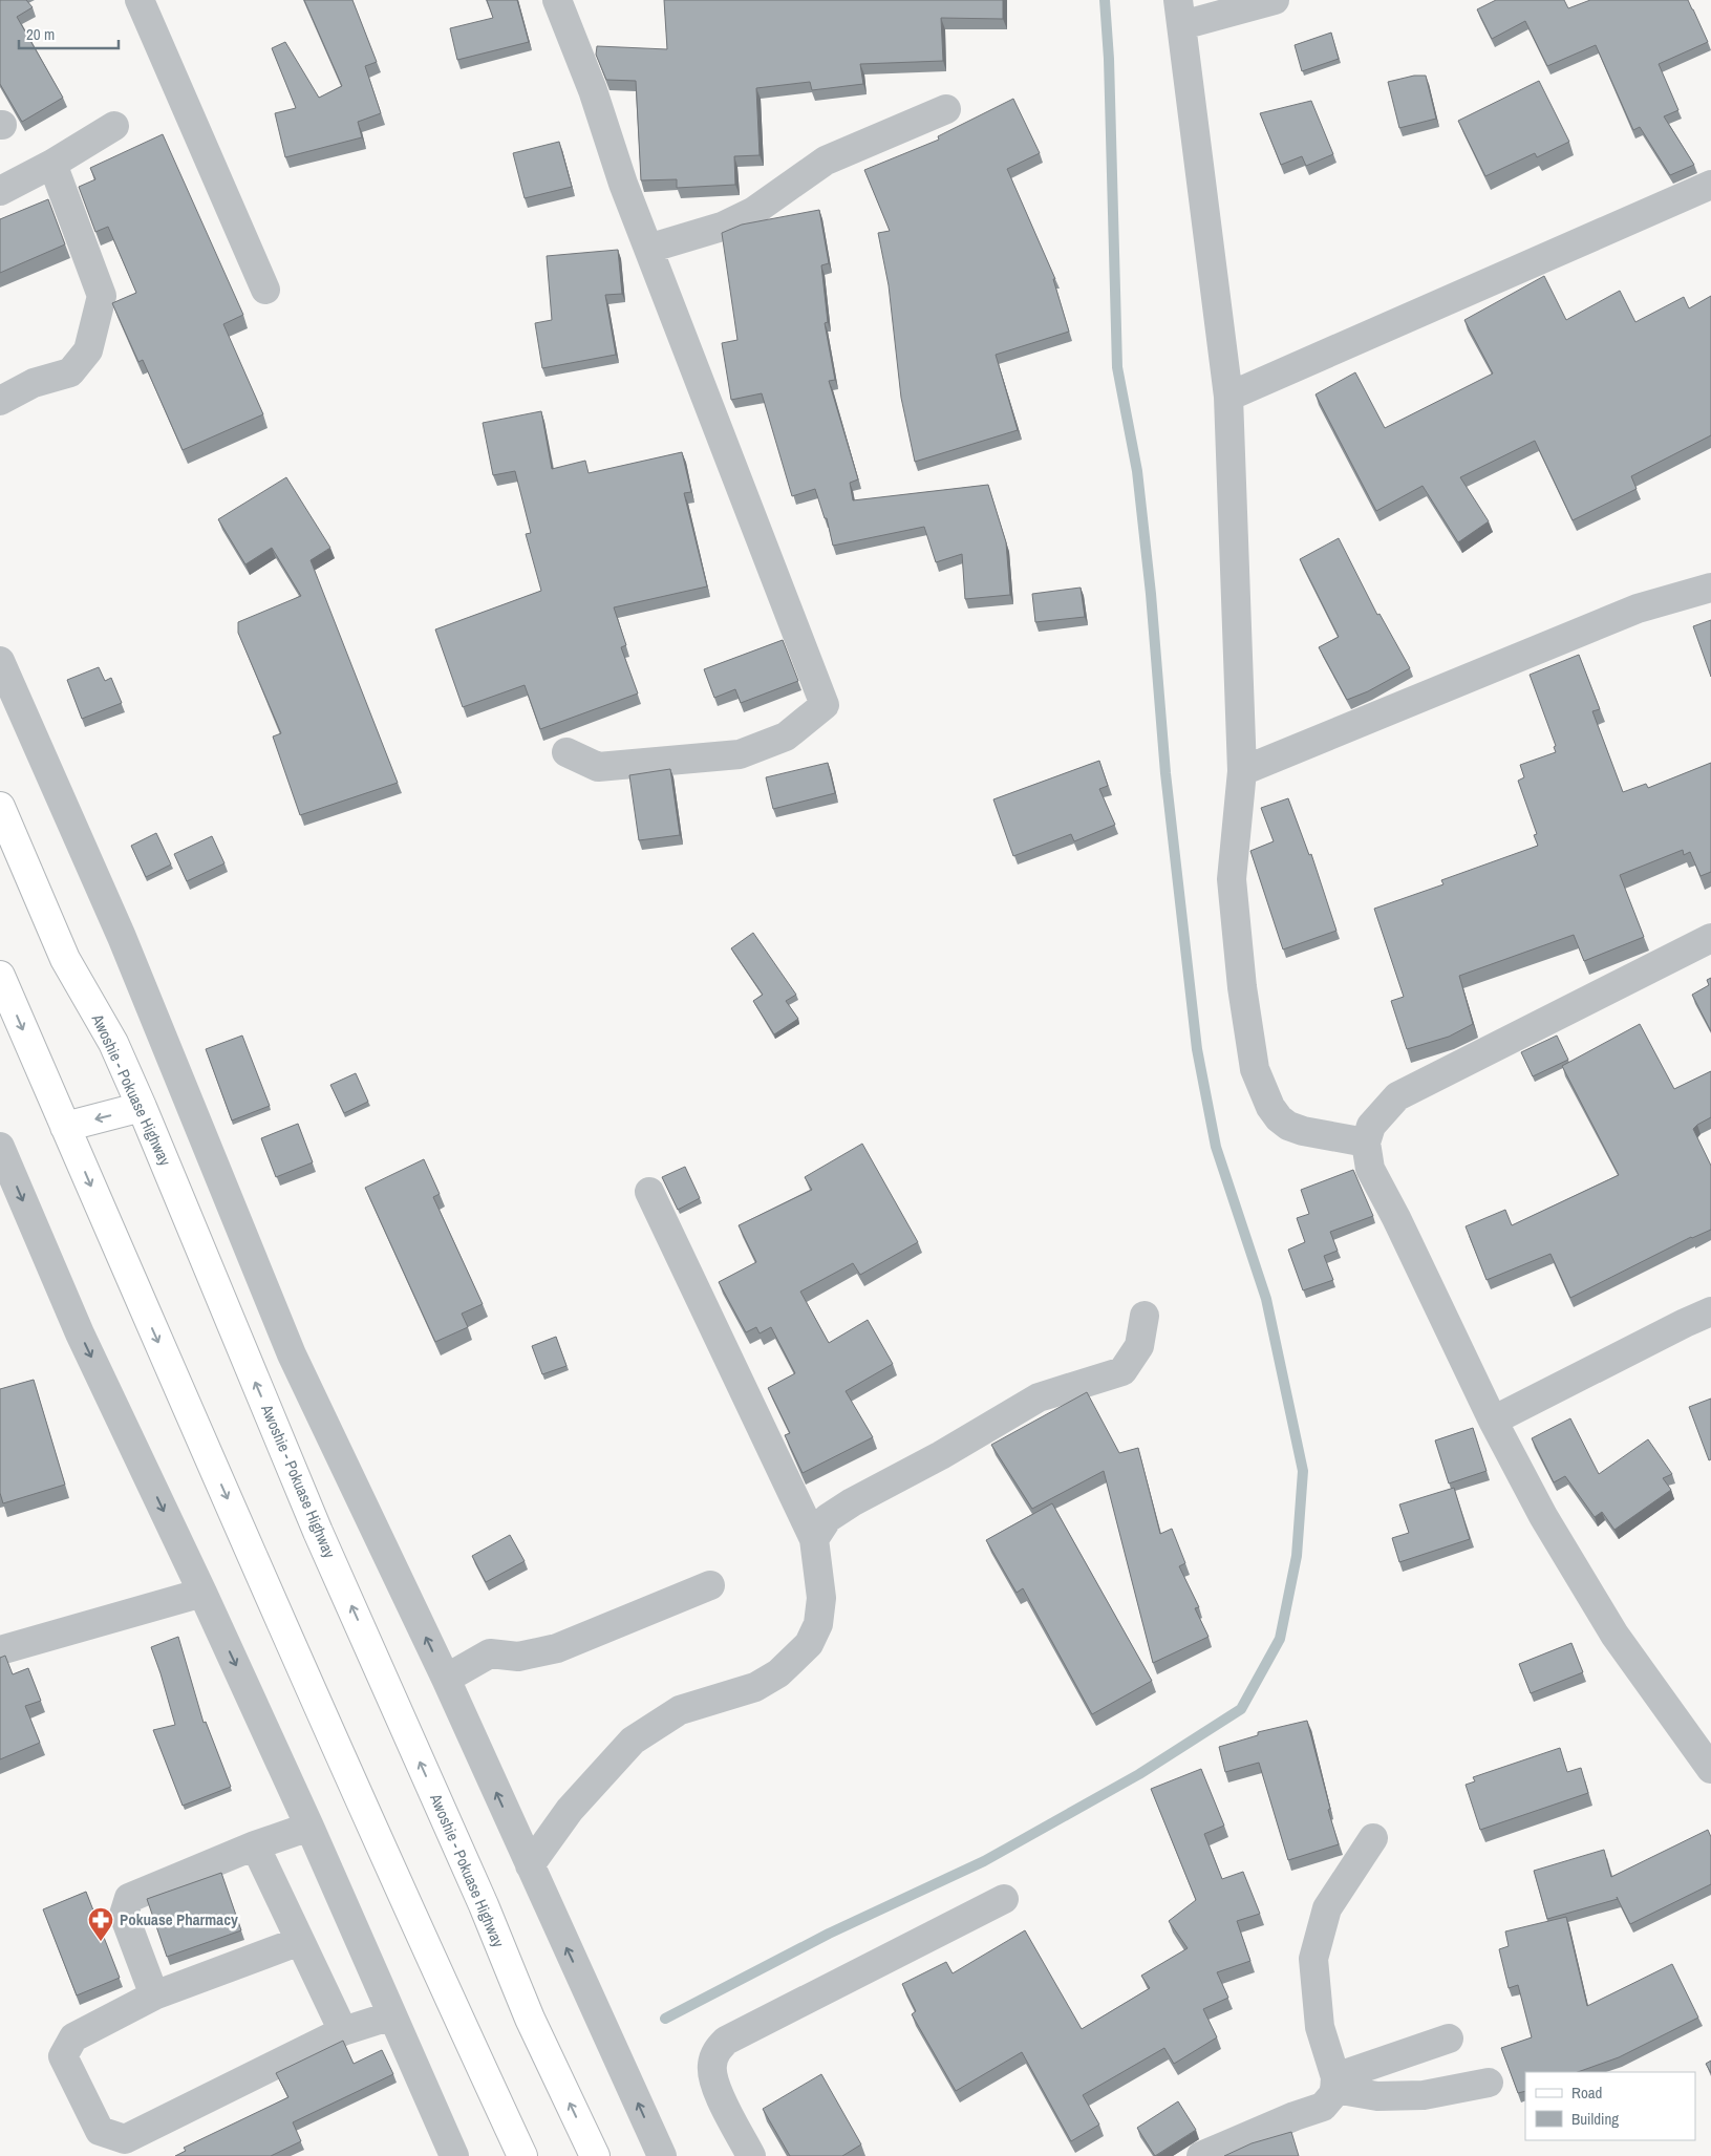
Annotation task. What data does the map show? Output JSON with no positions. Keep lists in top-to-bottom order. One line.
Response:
{"streets":{"main road":["Awoshie - Pokuase Highway"]},"places":{"pharmacy":["Pokuase Pharmacy"]},"legend":["Road","Building"],"scale_bar":"20 m"}
